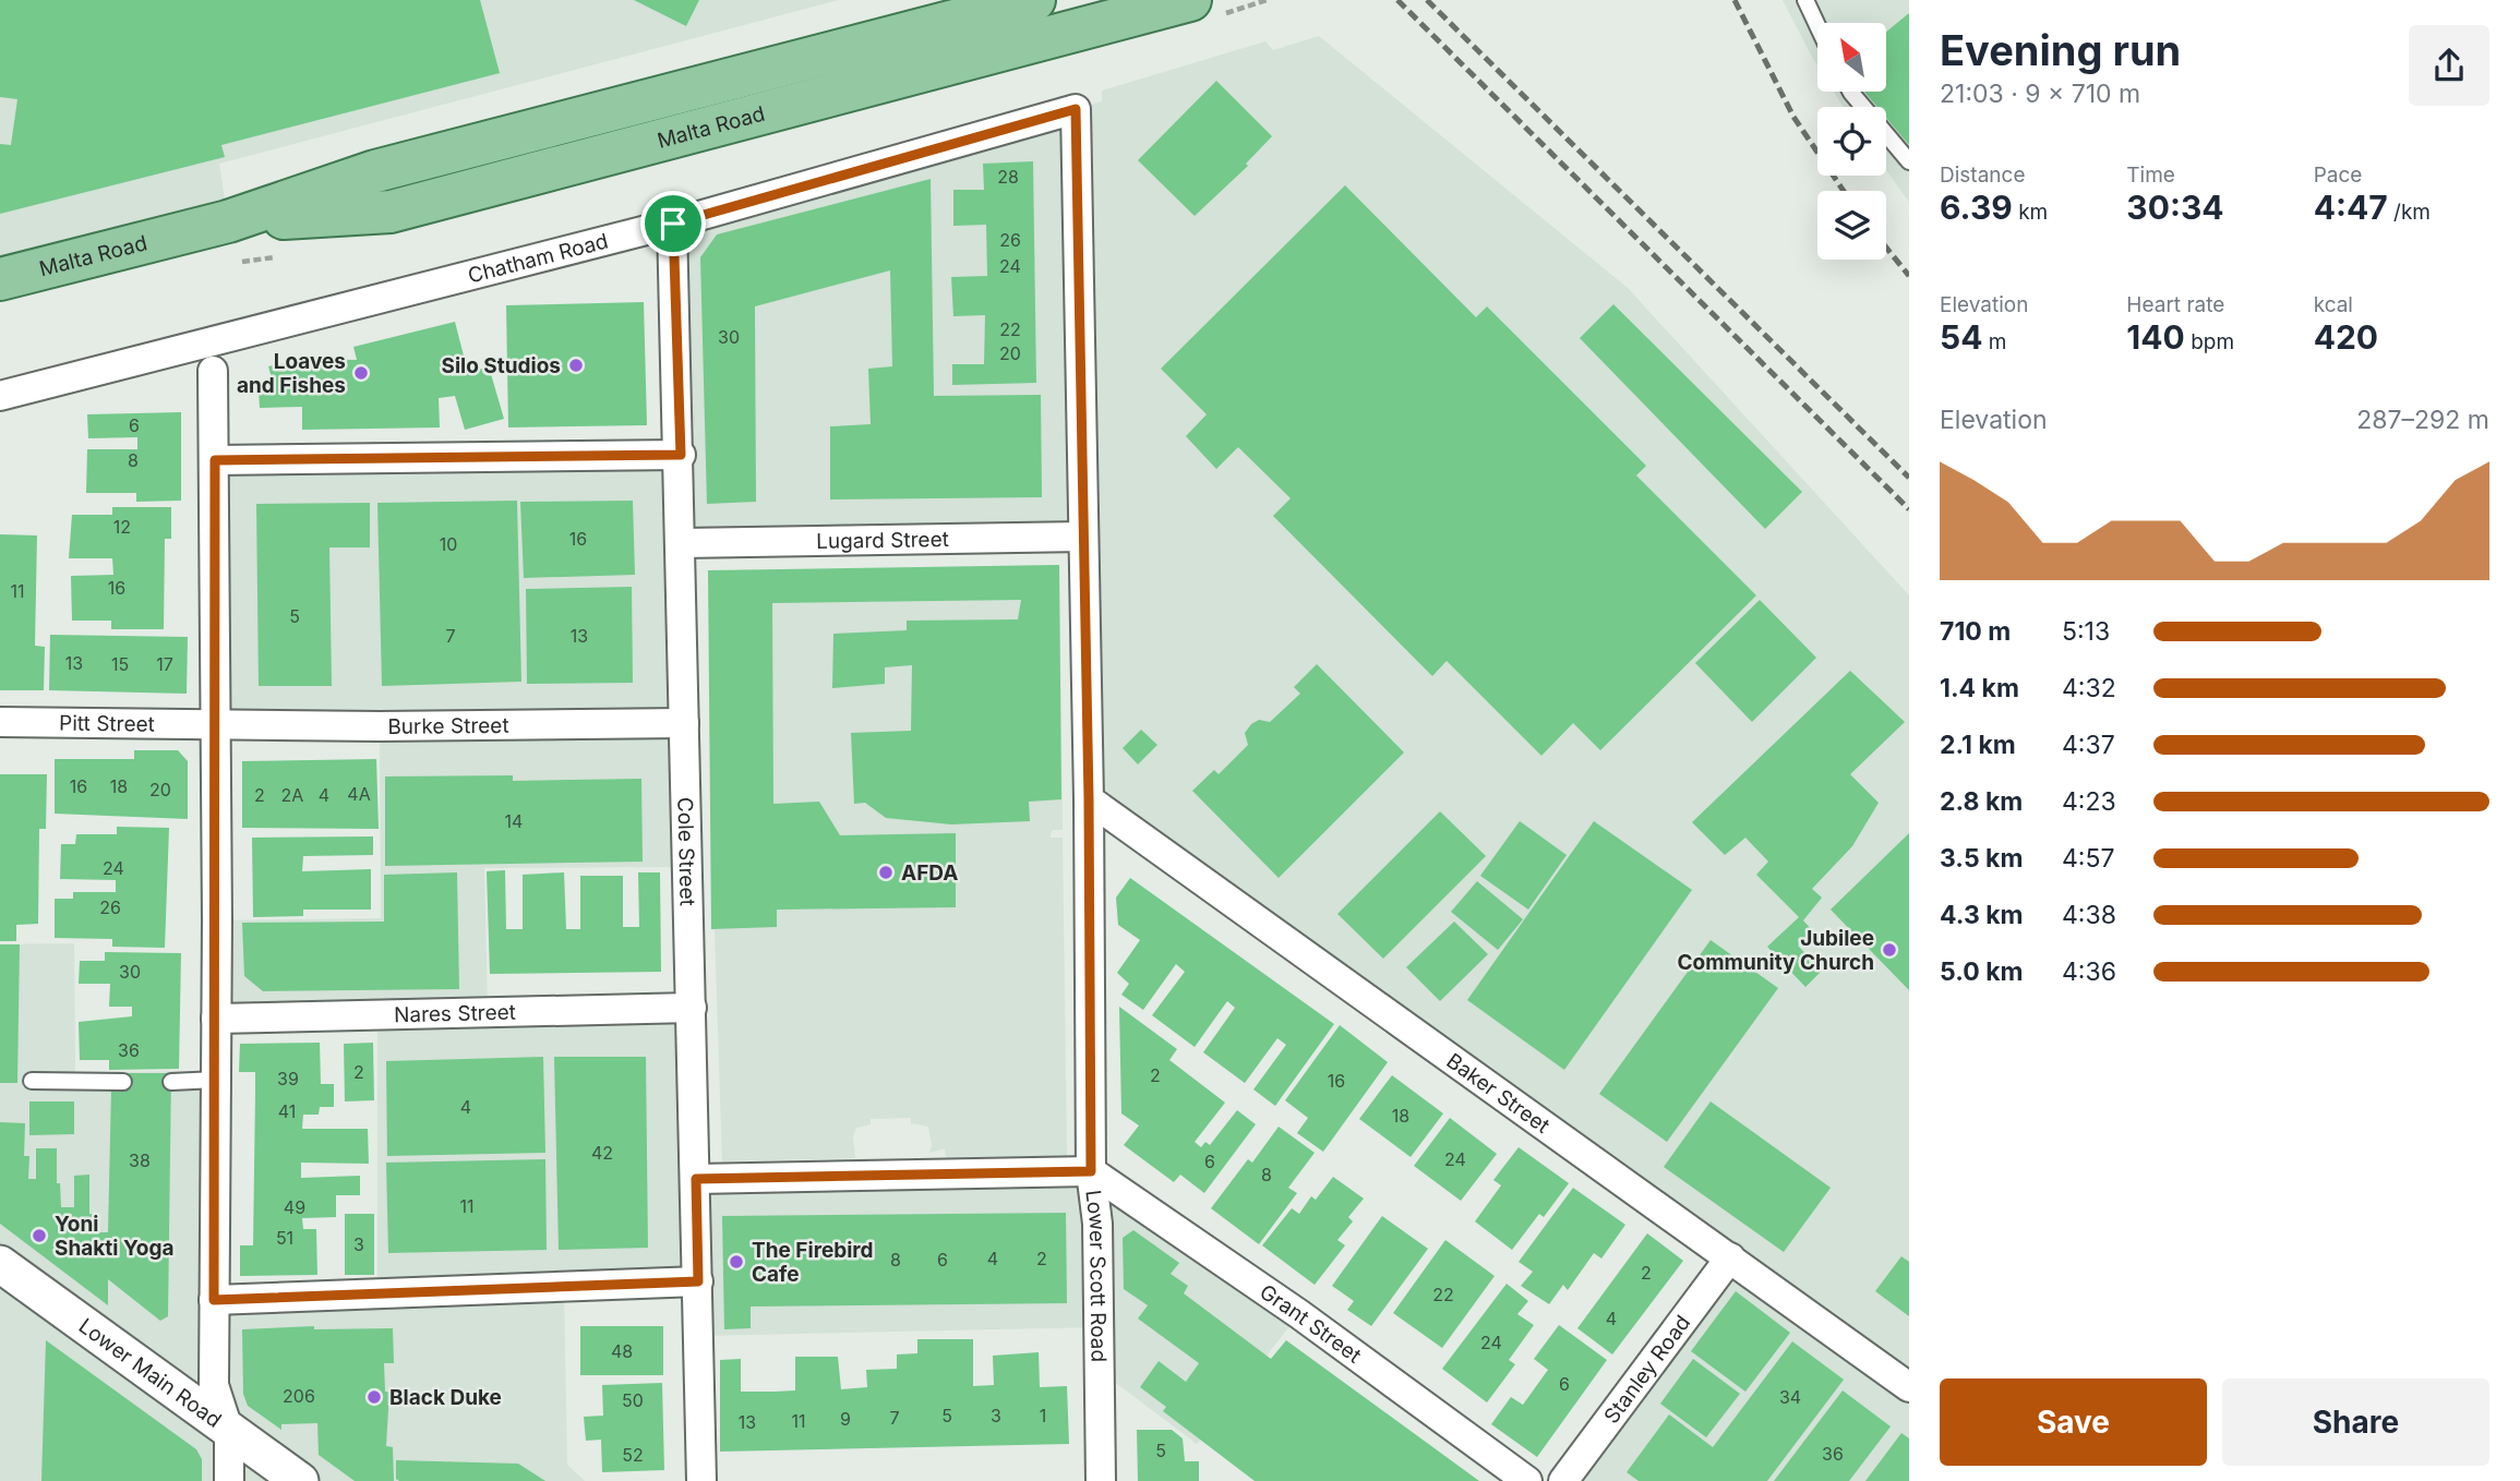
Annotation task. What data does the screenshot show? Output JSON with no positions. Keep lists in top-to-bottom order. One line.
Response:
{"streets":{"main road":["Malta Road"],"street":["Chatham Road","Lugard Street","Pitt Street","Burke Street","Cole Street","Nares Street","Baker Street","Lower Scott Road","Grant Street","Stanley Road","Lower Main Road"]},"crossings":[["Chatham Road","Cole Street"],["Chatham Road","Lower Scott Road"],["Lugard Street","Cole Street"],["Lugard Street","Lower Scott Road"],["Pitt Street","Burke Street"],["Burke Street","Cole Street"],["Cole Street","Nares Street"],["Baker Street","Lower Scott Road"],["Baker Street","Stanley Road"],["Lower Scott Road","Grant Street"]],"places":["Silo Studios","Loaves and Fishes","AFDA","Jubilee Community Church","Yoni Shakti Yoga","The Firebird Cafe","Black Duke"],"house_numbers":["28","26","24","22","30","20","6","8","12","16","10","16","11","5","7","13","13","15","17","16","18","20","4A","2","2A","4","14","24","26","30","36","2","2","39","16","4","41","18","42","24","38","6","8","11","49","51","3","4","2","8","6","2","22","4","24","48","6","206","34","50","5","3","1","7","9","11","13","5","36","52"],"north":"top left","page":{"heading":["Evening run","21:03 · 9 × 710 m"],"stats":[["Distance","6.39 km"],["Time","30:34"],["Pace","4:47 /km"],["Elevation","54 m"],["Heart rate","140 bpm"],["kcal","420"]],"chart":["Elevation","287–292 m"],"list":[{"name":"710 m","note":"5:13"},{"name":"1.4 km","note":"4:32"},{"name":"2.1 km","note":"4:37"},{"name":"2.8 km","note":"4:23"},{"name":"3.5 km","note":"4:57"},{"name":"4.3 km","note":"4:38"},{"name":"5.0 km","note":"4:36"}],"buttons":["Save","Share"]}}
